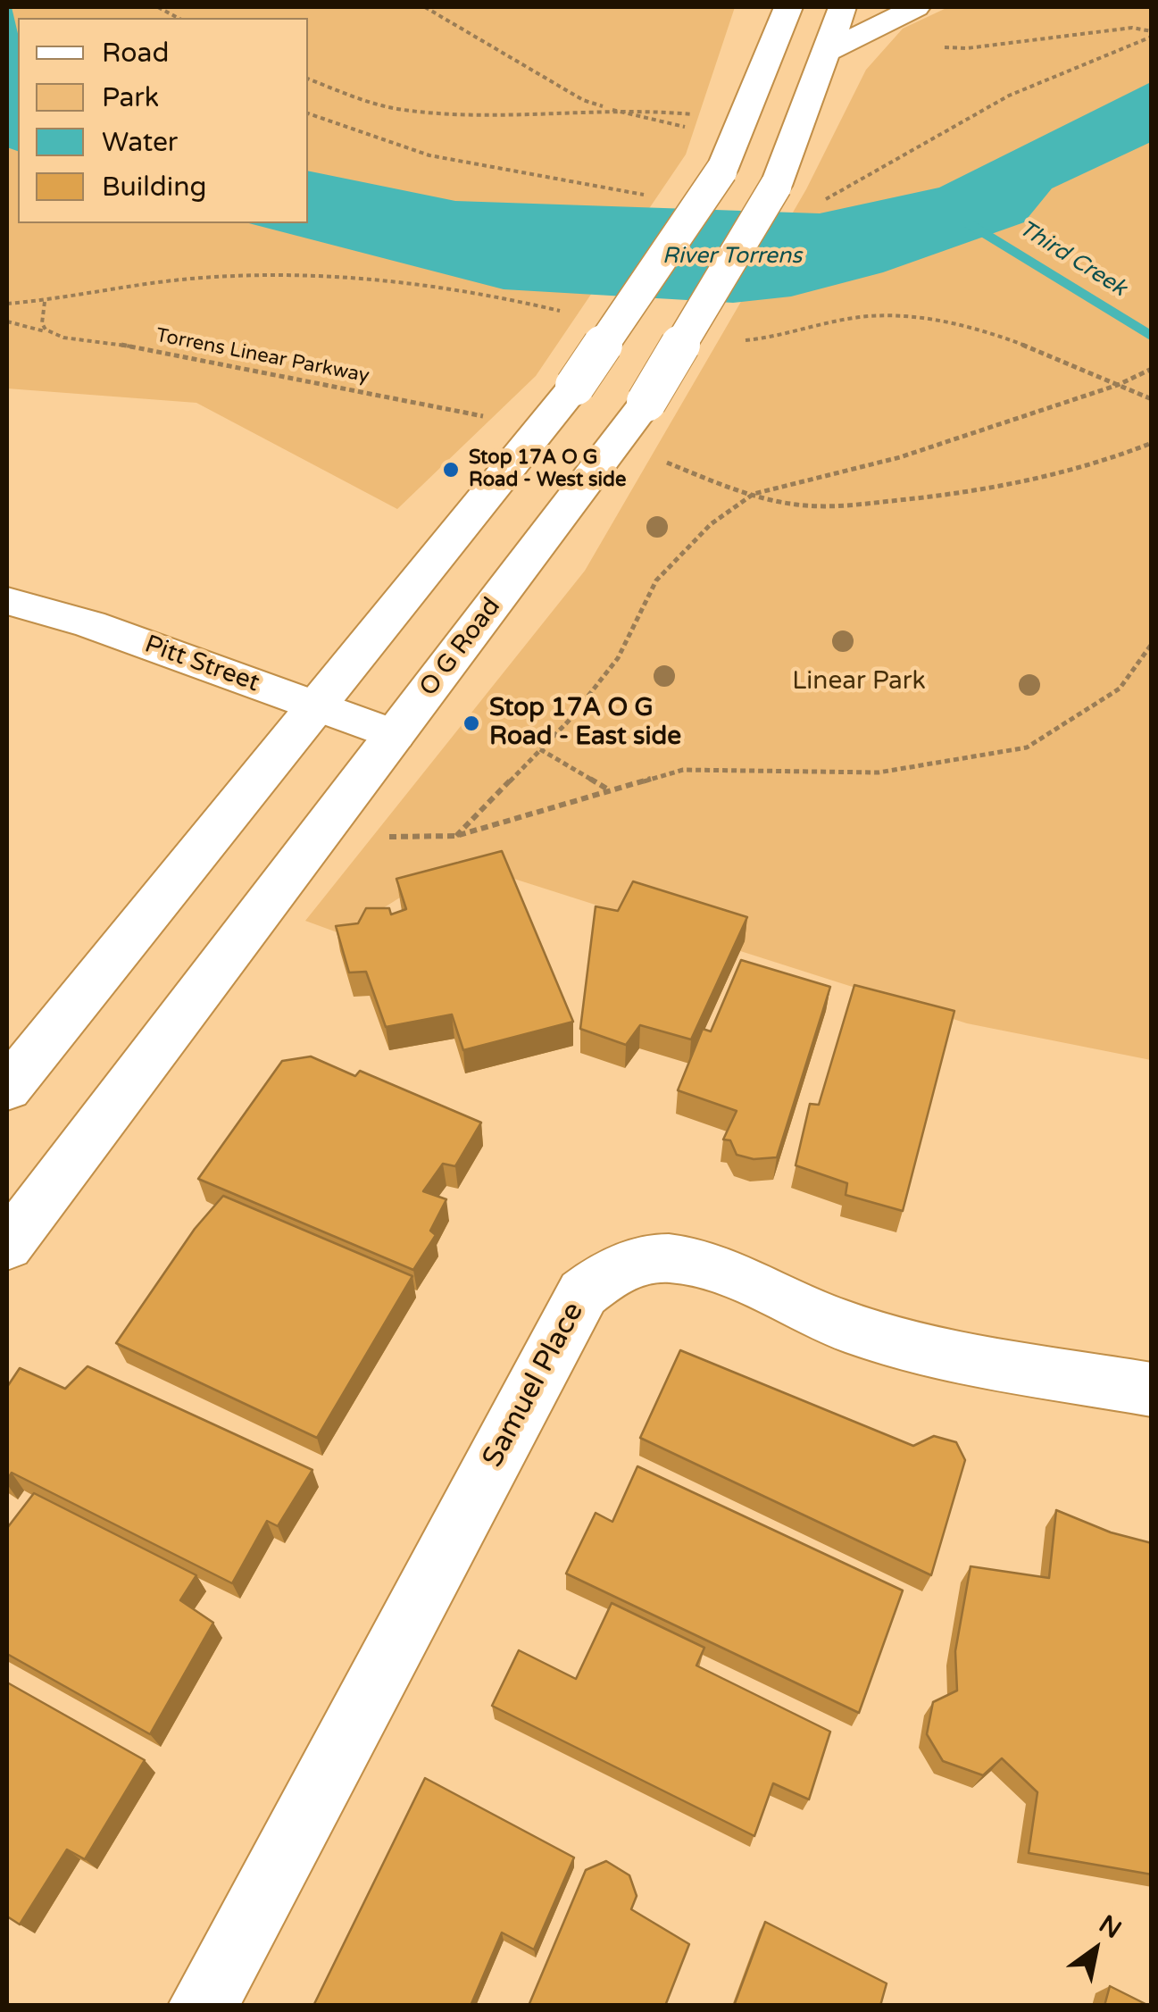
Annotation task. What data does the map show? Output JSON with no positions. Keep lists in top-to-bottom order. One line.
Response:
{"streets":{"main road":["O G Road","Pitt Street","Samuel Place"],"path":["Torrens Linear Parkway"]},"crossings":[["O G Road","Pitt Street"]],"water":["River Torrens","Third Creek"],"parks":["Linear Park"],"places":["Stop 17A O G Road - West side","Stop 17A O G Road - East side"],"legend":["Road","Park","Water","Building"],"north":"top right"}
